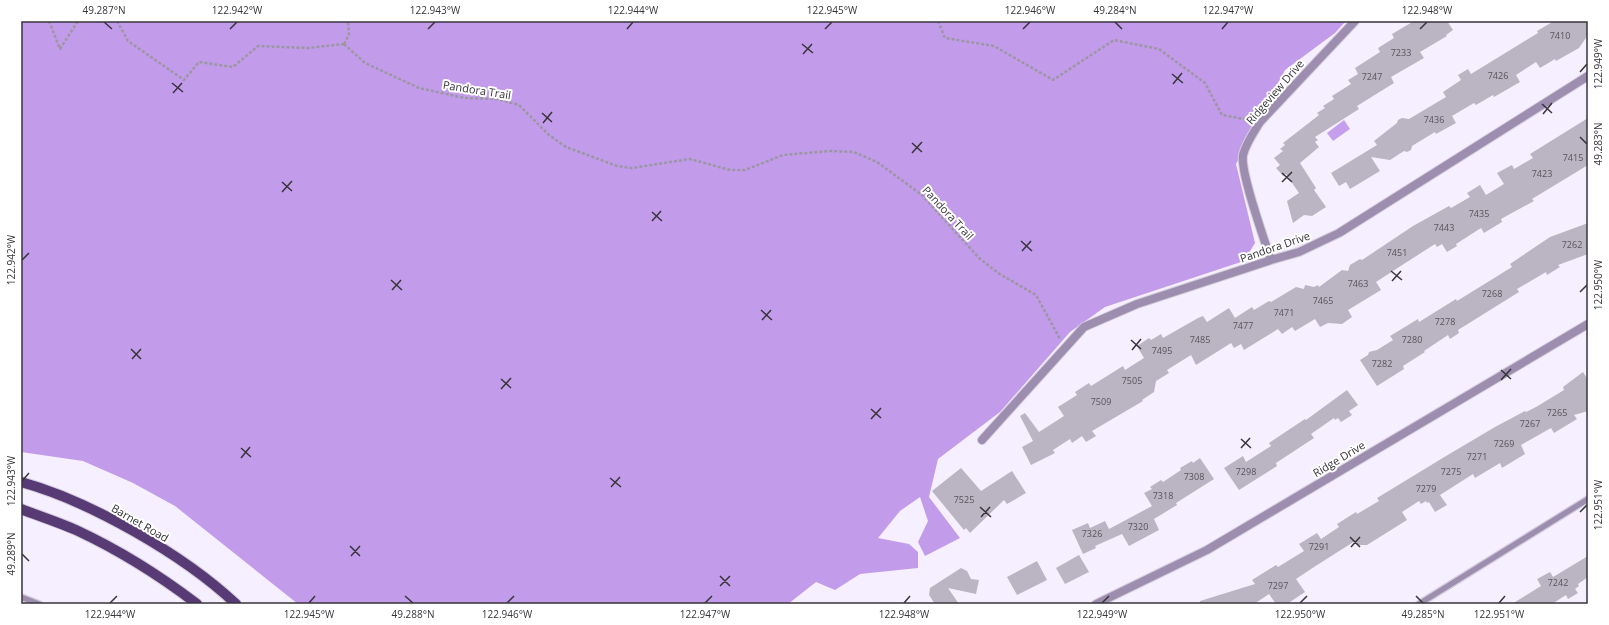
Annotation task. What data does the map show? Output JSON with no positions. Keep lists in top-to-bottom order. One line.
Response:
{"streets":{"main road":["Barnet Road"],"street":["Ridgeview Drive","Pandora Drive","Ridge Drive"],"path":["Pandora Trail"]},"crossings":[["Pandora Trail","Pandora Drive"],["Ridgeview Drive","Pandora Drive"]],"house_numbers":["7410","7233","7426","7247","7436","7415","7423","7435","7443","7262","7451","7463","7268","7465","7471","7278","7477","7485","7280","7495","7282","7505","7509","7265","7267","7269","7271","7298","7275","7308","7279","7318","7525","7320","7326","7291","7242","7297"],"coordinates":["49.287°N","122.942°W","122.943°W","122.944°W","122.945°W","122.946°W","49.284°N","122.947°W","122.948°W","122.949°W","49.283°N","122.950°W","122.951°W","49.289°N","49.288°N","49.285°N"]}
